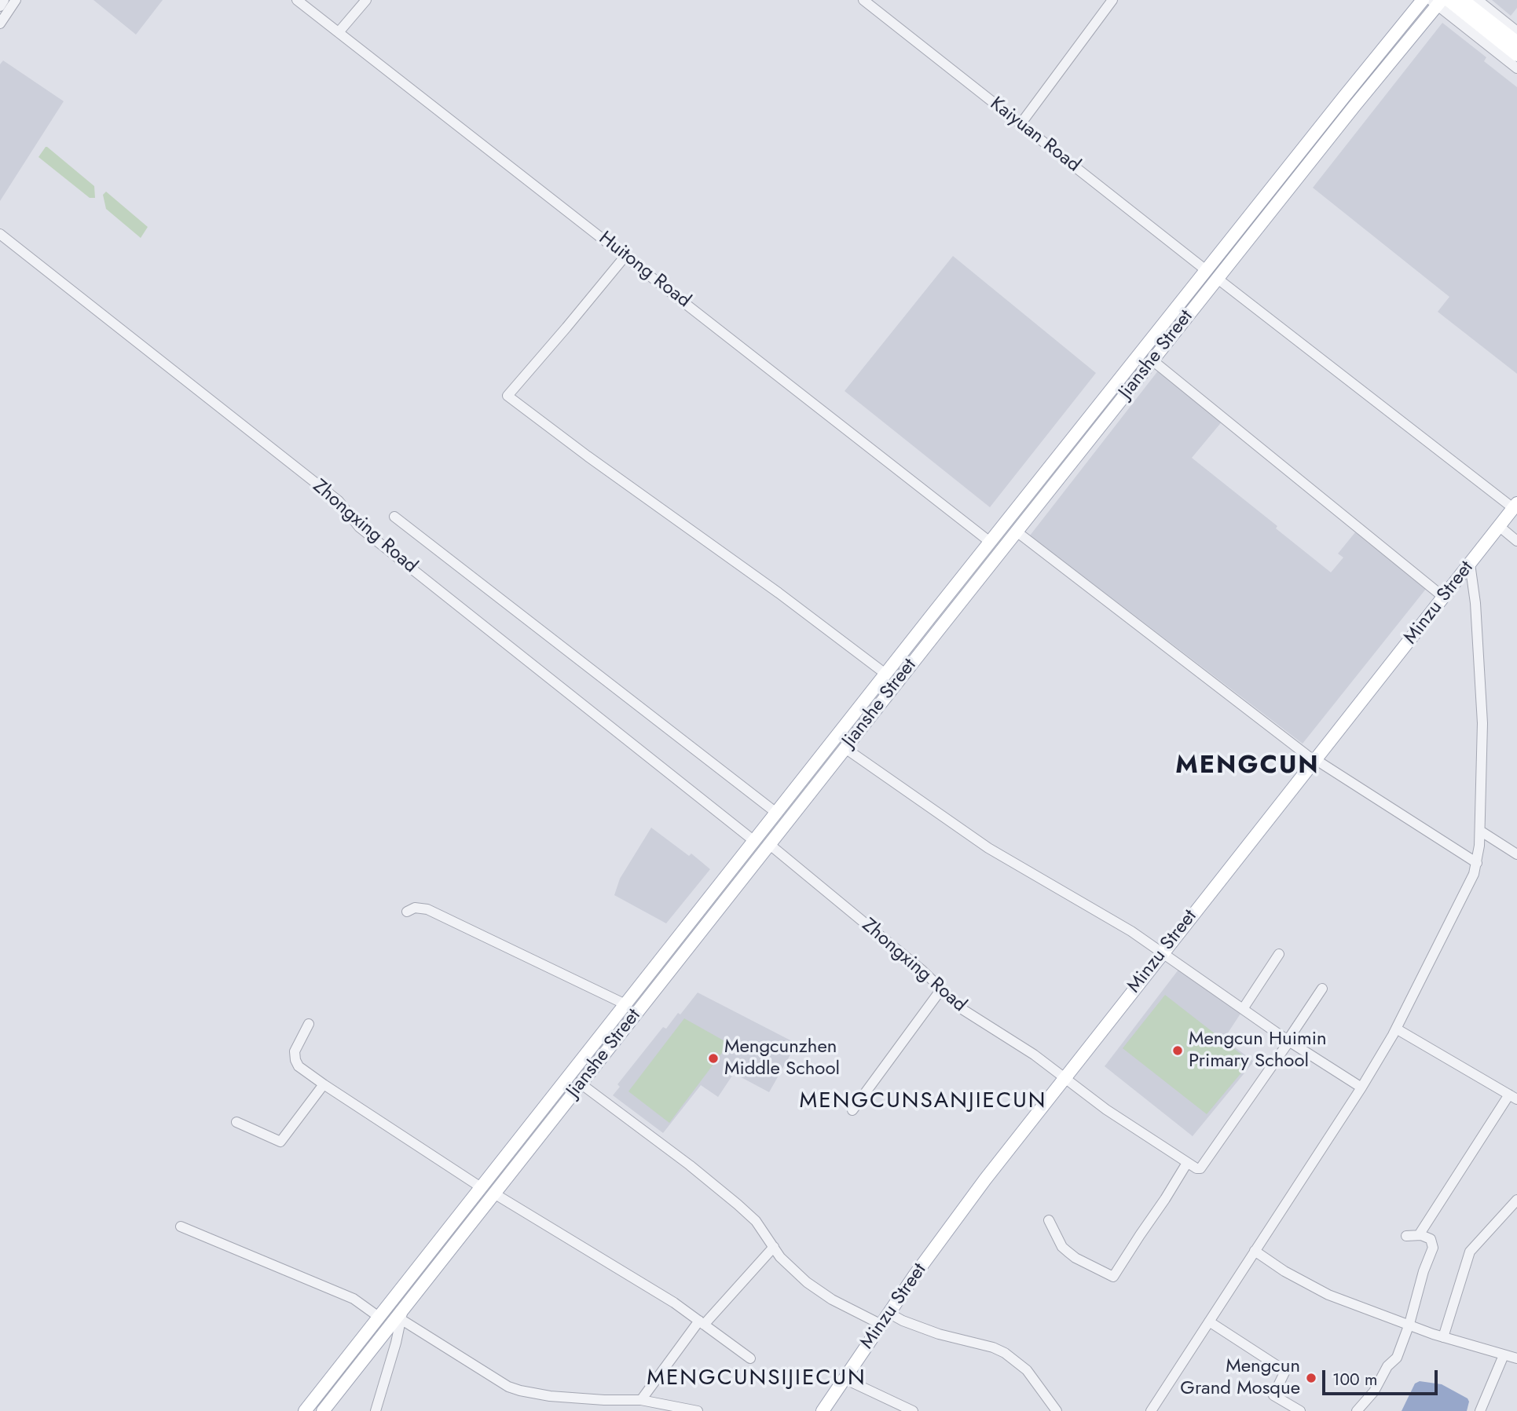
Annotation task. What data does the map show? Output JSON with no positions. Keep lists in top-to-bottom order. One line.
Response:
{"streets":{"main road":["Jianshe Street","Minzu Street"],"street":["Kaiyuan Road","Huitong Road","Zhongxing Road"]},"crossings":[["Kaiyuan Road","Jianshe Street"],["Huitong Road","Jianshe Street"],["Jianshe Street","Zhongxing Road"],["Zhongxing Road","Minzu Street"]],"districts":["MENGCUN","MENGCUNSANJIECUN","MENGCUNSIJIECUN"],"places":["Mengcun Huimin Primary School","Mengcunzhen Middle School","Mengcun Grand Mosque"],"scale_bar":"100 m"}
